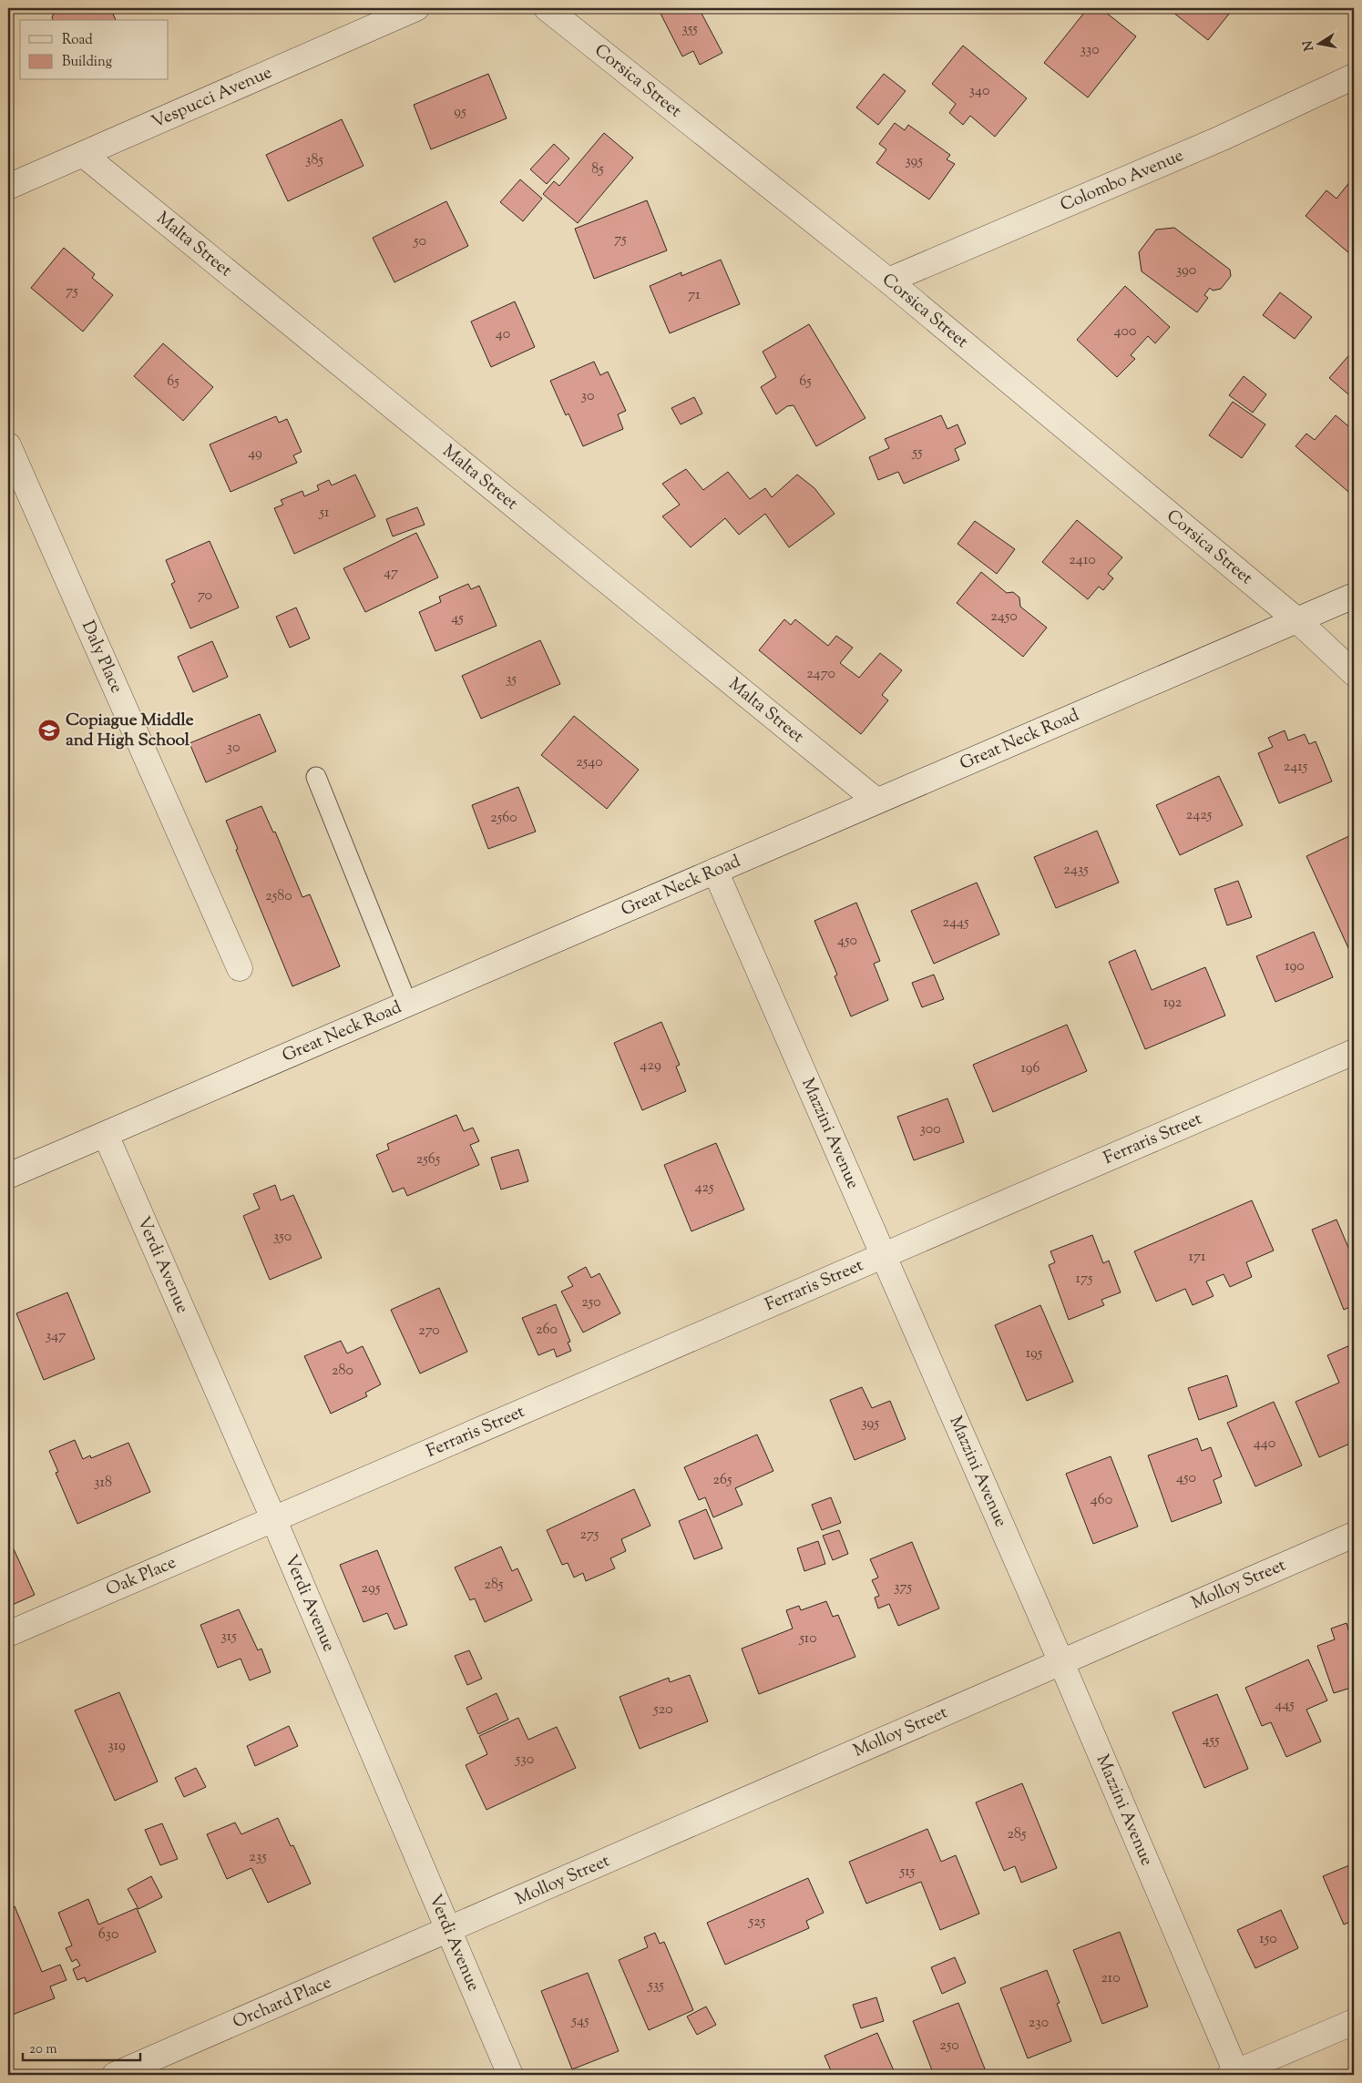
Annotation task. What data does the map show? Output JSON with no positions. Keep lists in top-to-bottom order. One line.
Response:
{"streets":{"street":["Corsica Street","Vespucci Avenue","Colombo Avenue","Malta Street","Daly Place","Great Neck Road","Mazzini Avenue","Ferraris Street","Verdi Avenue","Oak Place","Molloy Street","Orchard Place"]},"crossings":[["Corsica Street","Colombo Avenue"],["Corsica Street","Great Neck Road"],["Vespucci Avenue","Malta Street"],["Malta Street","Great Neck Road"],["Great Neck Road","Mazzini Avenue"],["Great Neck Road","Verdi Avenue"],["Mazzini Avenue","Ferraris Street"],["Mazzini Avenue","Molloy Street"],["Ferraris Street","Verdi Avenue"],["Ferraris Street","Oak Place"],["Verdi Avenue","Oak Place"],["Verdi Avenue","Molloy Street"],["Verdi Avenue","Orchard Place"],["Molloy Street","Orchard Place"]],"places":{"school or university":["Copiague Middle and High School"]},"house_numbers":["355","330","340","95","385","395","85","75","50","390","75","71","400","40","65","65","30","55","49","51","2410","47","70","2450","45","2470","35","30","2540","2415","2425","2560","2435","2580","2445","450","190","192","429","196","300","2565","425","350","171","175","250","260","270","347","195","280","395","440","450","265","318","460","275","285","375","295","315","510","445","520","455","319","530","285","235","515","525","630","150","210","535","545","230","250"],"legend":["Road","Building"],"scale_bar":"20 m","north":"left"}
